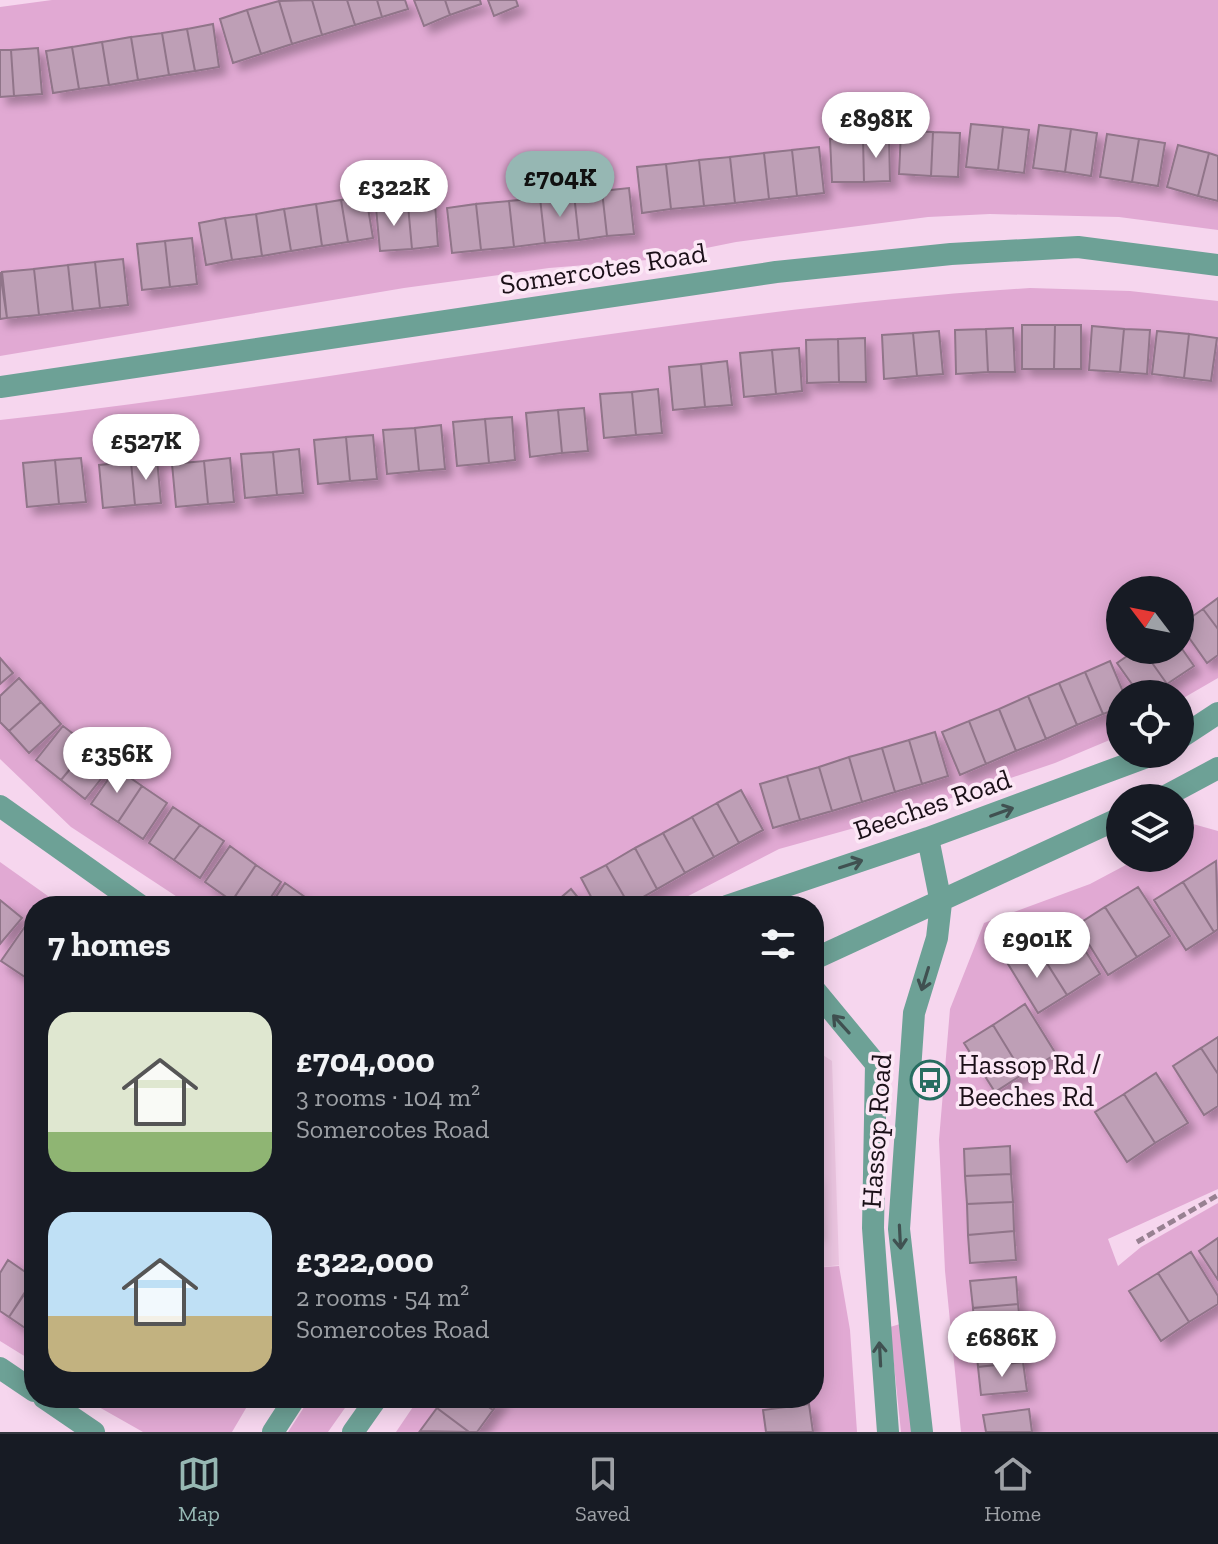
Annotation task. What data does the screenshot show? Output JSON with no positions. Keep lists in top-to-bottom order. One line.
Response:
{"streets":{"street":["Somercotes Road","Beeches Road","Hassop Road"]},"crossings":[["Beeches Road","Hassop Road"]],"places":{"bus stop":["Hassop Rd / Beeches Rd"]},"north":"top left","page":{"price":["£898K","£704K","£322K","£527K","£356K","£901K","£686K"],"heading":"7 homes","list":[{"name":"£704,000","note":"3 rooms · 104 m² · Somercotes Road"},{"name":"£322,000","note":"2 rooms · 54 m² · Somercotes Road"}],"tabs":["Map","Saved","Home"]}}
